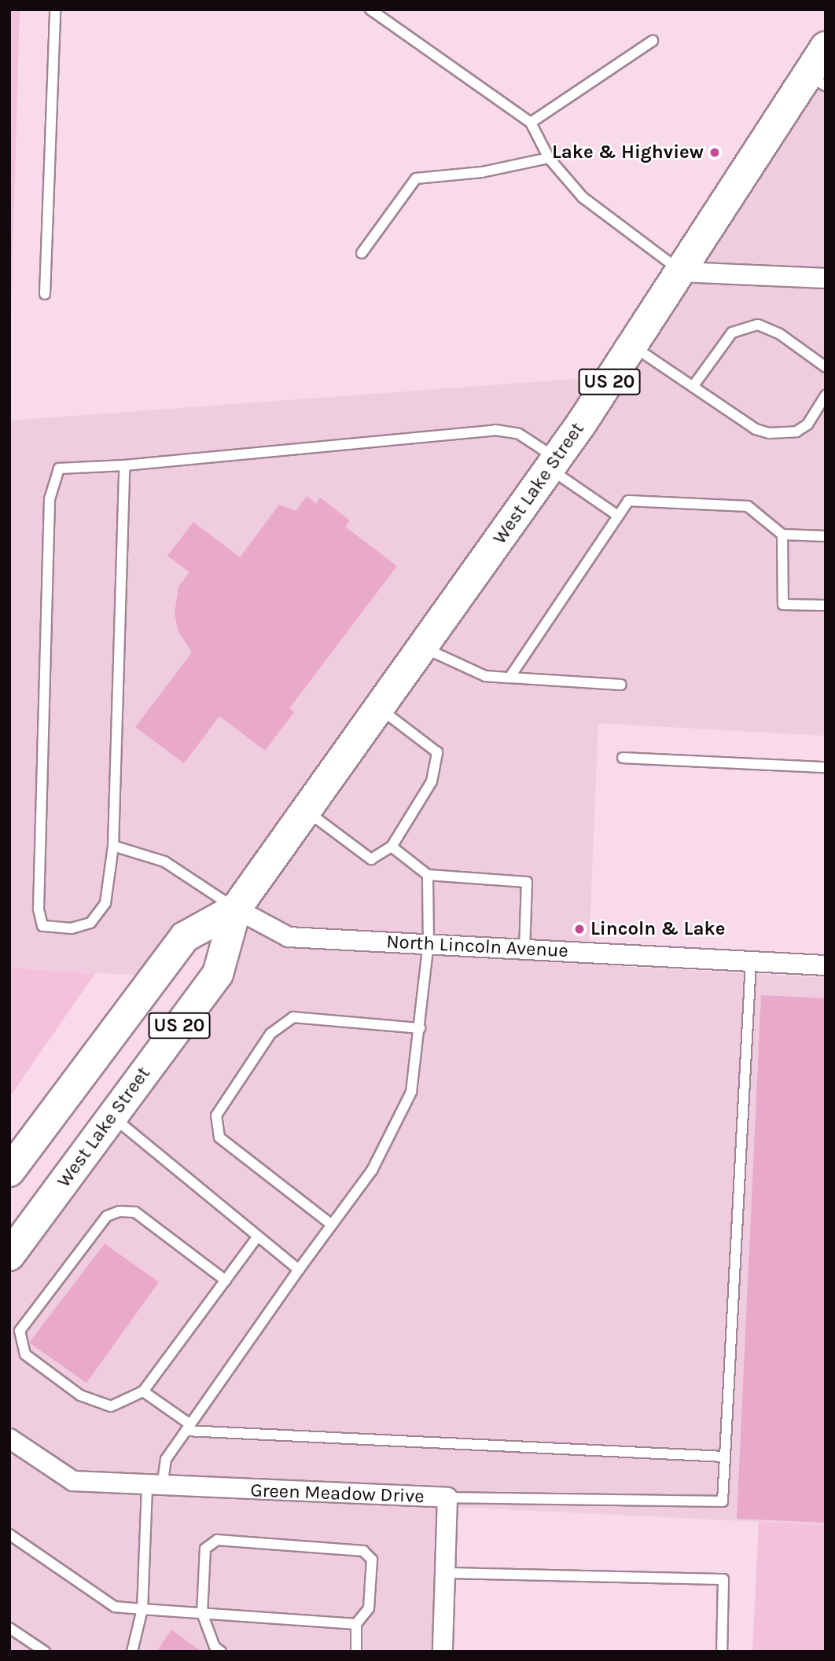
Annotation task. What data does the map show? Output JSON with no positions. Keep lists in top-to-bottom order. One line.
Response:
{"streets":{"main road":["US 20","West Lake Street"],"street":["North Lincoln Avenue","Green Meadow Drive"]},"crossings":[["West Lake Street","North Lincoln Avenue"]],"places":["Lake & Highview","Lincoln & Lake"]}
